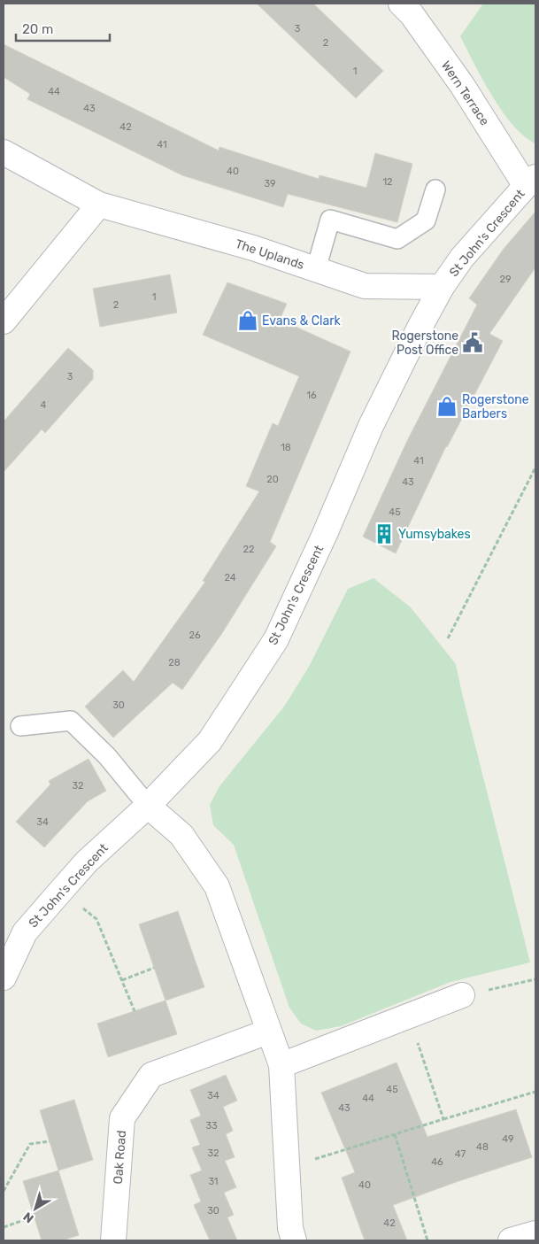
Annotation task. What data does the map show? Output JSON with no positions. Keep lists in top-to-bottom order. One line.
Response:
{"streets":{"street":["Wern Terrace","St John's Crescent","The Uplands","Oak Road"]},"crossings":[["Wern Terrace","St John's Crescent"],["St John's Crescent","The Uplands"]],"places":{"shop":["Evans & Clark","Rogerstone Barbers"],"public building":["Rogerstone Post Office"],"building":["Yumsybakes"]},"house_numbers":["3","2","1","44","43","42","41","40","12","39","29","1","2","3","16","4","18","41","20","43","45","22","24","26","28","30","32","34","45","34","44","43","33","49","48","32","47","46","31","40","30","42"],"scale_bar":"20 m","north":"bottom left"}
